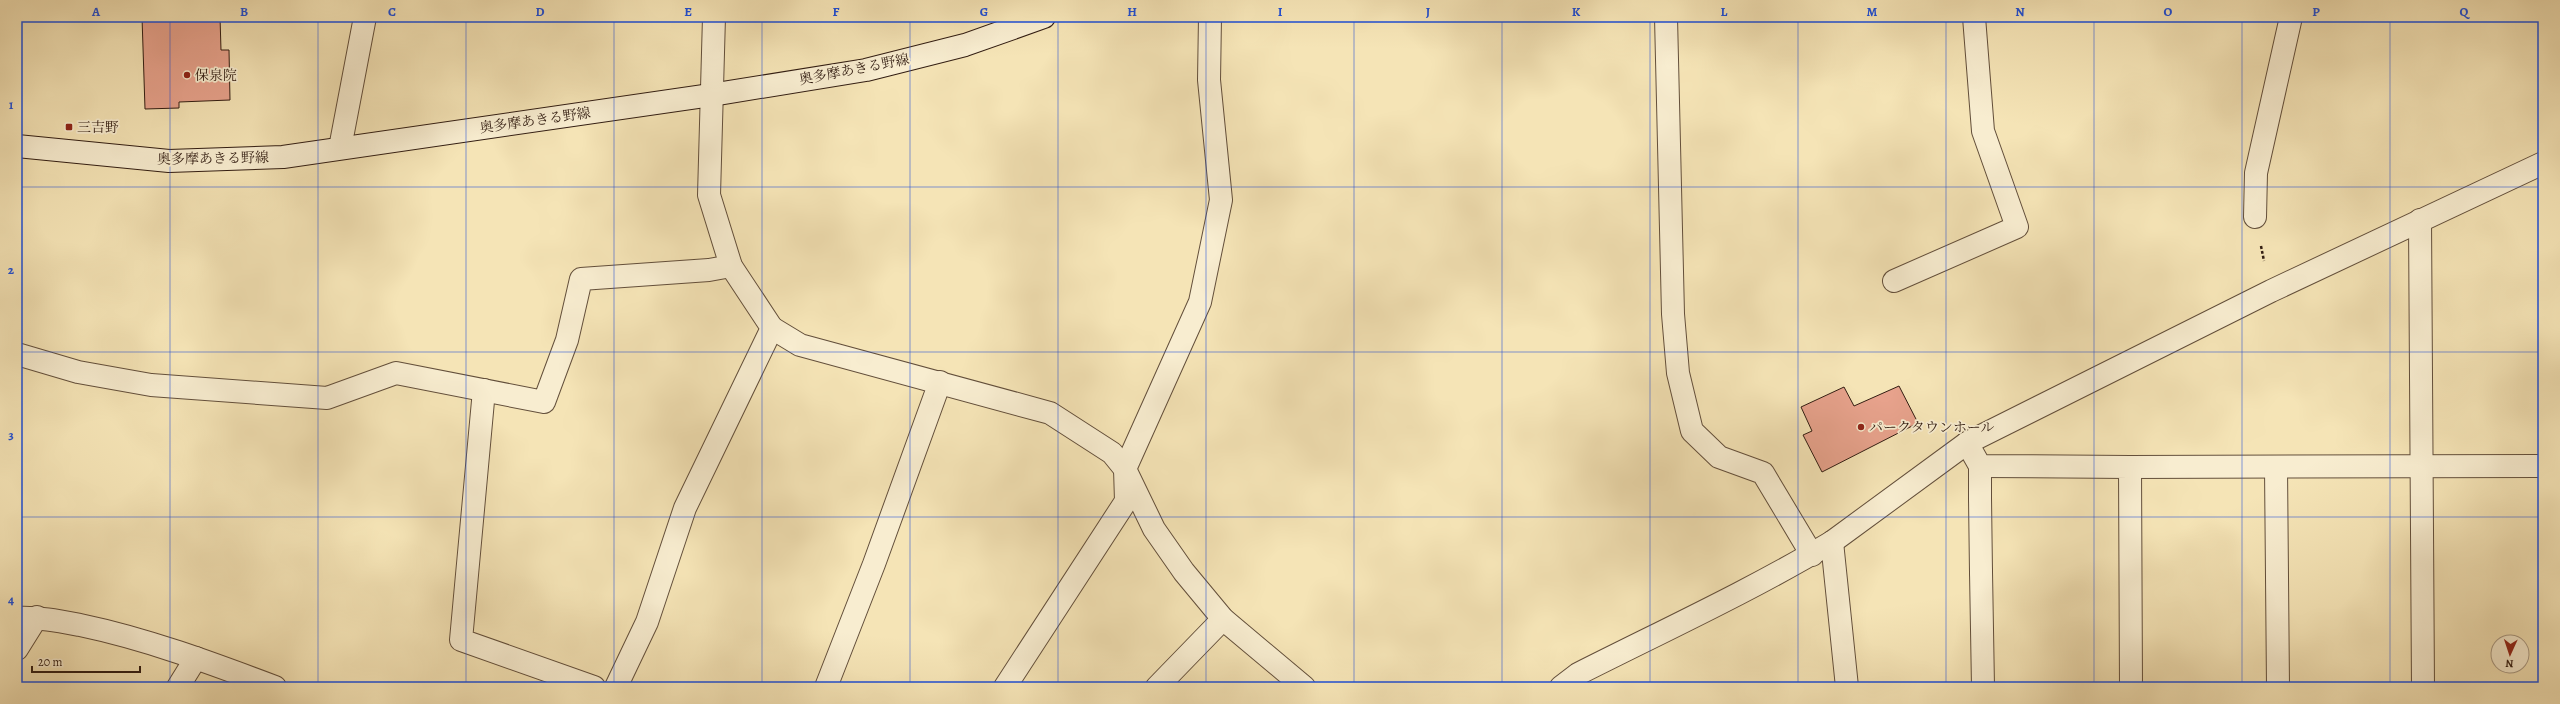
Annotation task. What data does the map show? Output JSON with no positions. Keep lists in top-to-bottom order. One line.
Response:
{"streets":{"street":["奥多摩あきる野線"]},"places":{"other":["保泉院","パークタウンホール"],"transit":["三吉野"]},"scale_bar":"20 m","north":"bottom","grid":{"columns":["A","B","C","D","E","F","G","H","I","J","K","L","M","N","O","P","Q"],"rows":["1","2","3","4"]}}
